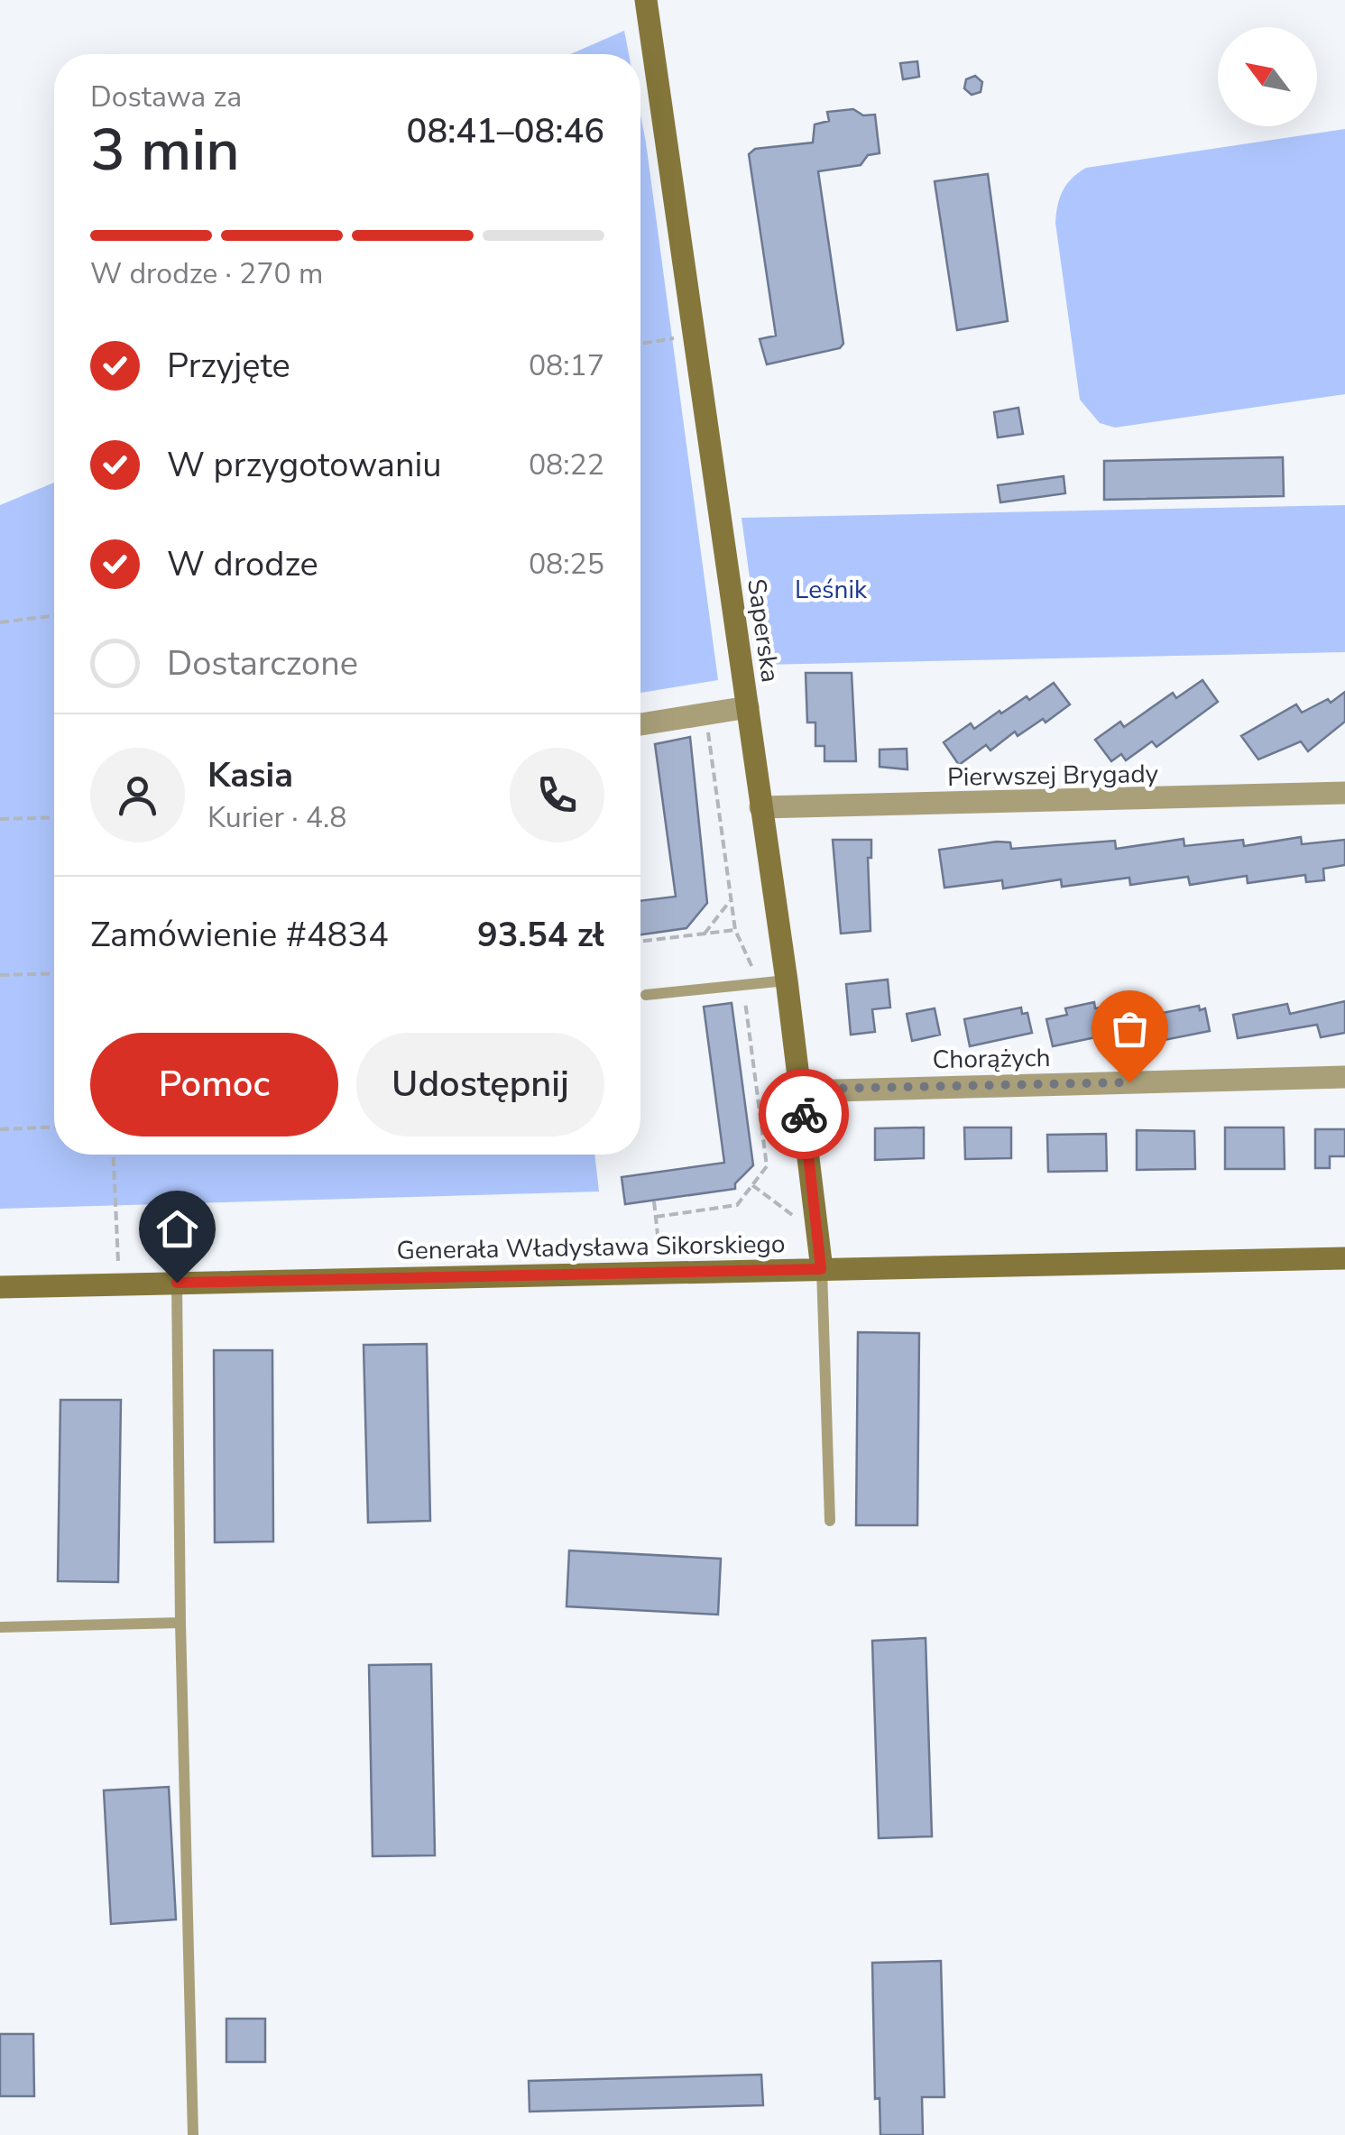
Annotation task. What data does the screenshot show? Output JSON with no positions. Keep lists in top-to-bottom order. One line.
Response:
{"streets":{"main road":["Saperska","Generała Władysława Sikorskiego"],"street":["Pierwszej Brygady","Chorążych"]},"crossings":[["Saperska","Pierwszej Brygady"],["Saperska","Chorążych"],["Saperska","Generała Władysława Sikorskiego"]],"parks":["Leśnik"],"north":"top left","page":{"heading":["3 min","Dostawa za","08:41–08:46"],"panel":["Kasia","Kurier · 4.8","Zamówienie #4834","93.54 zł"],"bar":"W drodze · 270 m","list":[["Przyjęte","08:17"],["W przygotowaniu","08:22"],["W drodze","08:25"],"Dostarczone"],"buttons":["Pomoc","Udostępnij"]}}
